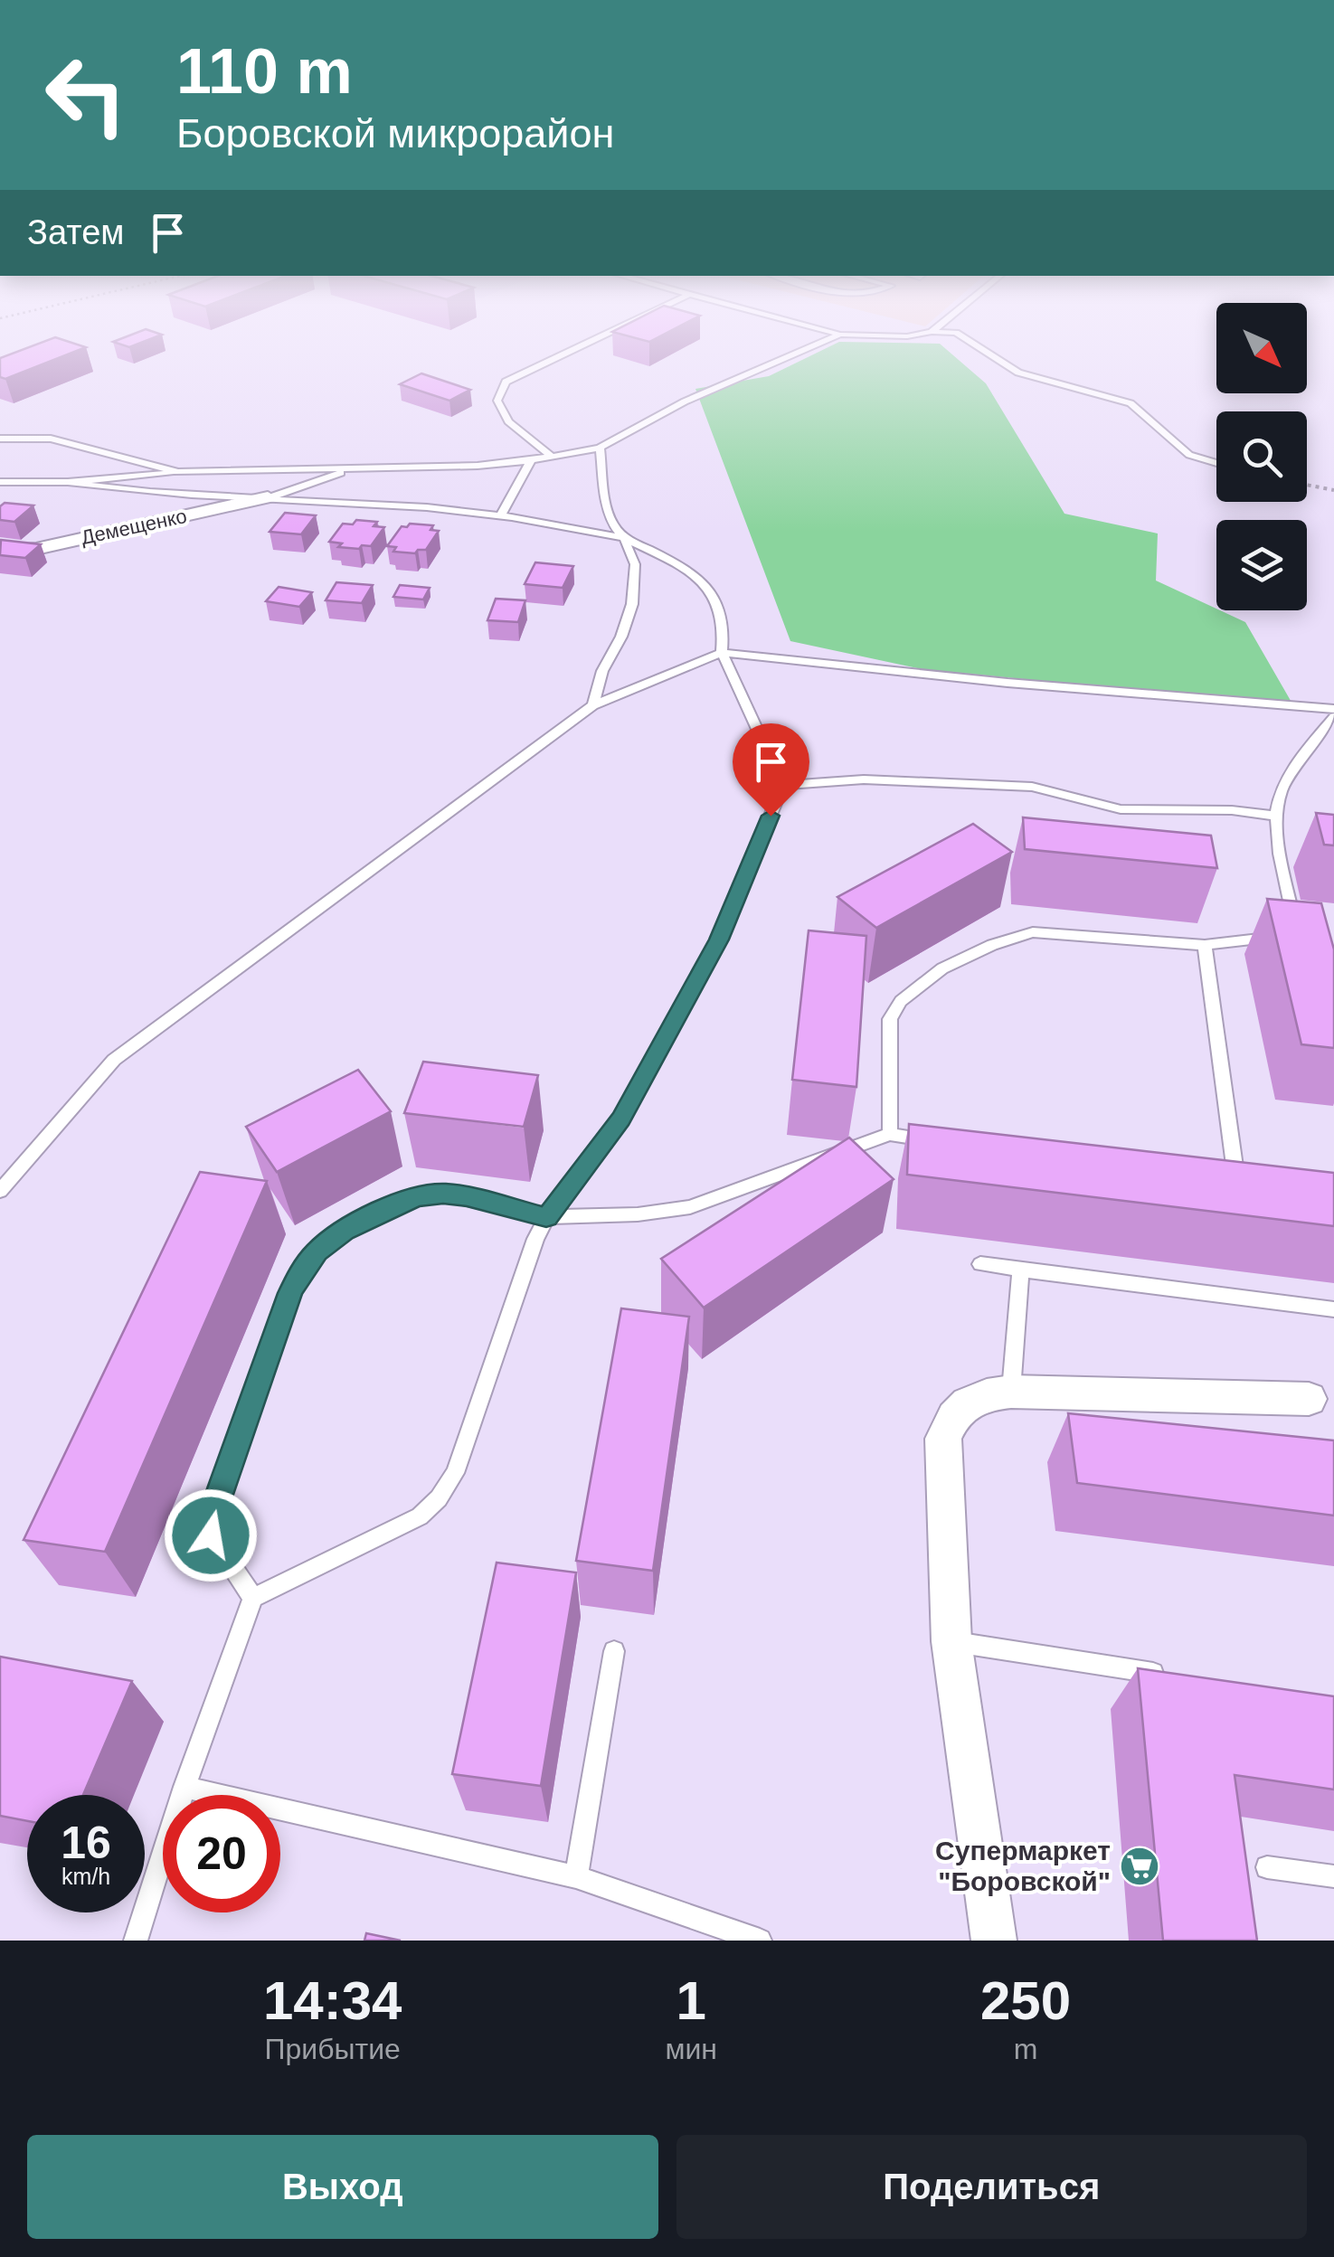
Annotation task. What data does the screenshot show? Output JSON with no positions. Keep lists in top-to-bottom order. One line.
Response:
{"streets":{"street":["Демещенко"]},"places":{"supermarket":["Супермаркет \"Боровской\""]},"north":"bottom right","page":{"turn":["110 m","Боровской микрорайон"],"then":"Затем","speed":"16 km/h","limit":"20","eta":["14:34","Прибытие","1","мин","250","m"],"buttons":["Выход","Поделиться"]}}
